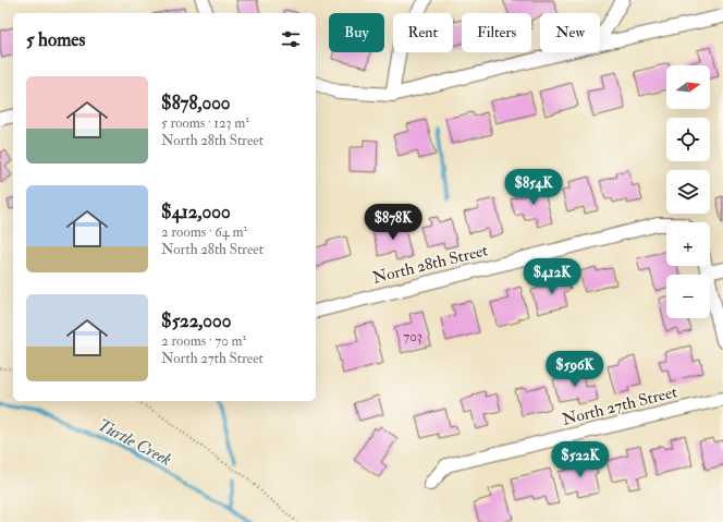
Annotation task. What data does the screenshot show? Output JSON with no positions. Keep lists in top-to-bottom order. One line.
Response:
{"streets":{"street":["North 28th Street","North 27th Street"]},"water":["Turtle Creek"],"house_numbers":["703"],"north":"right","page":{"chip":["Buy","Rent","Filters","New"],"heading":"5 homes","map_buttons":["+","−"],"list":[{"name":"$878,000","note":"5 rooms · 123 m² · North 28th Street"},{"name":"$412,000","note":"2 rooms · 64 m² · North 28th Street"},{"name":"$522,000","note":"2 rooms · 70 m² · North 27th Street"}],"price":["$854K","$878K","$412K","$596K","$522K"]}}
